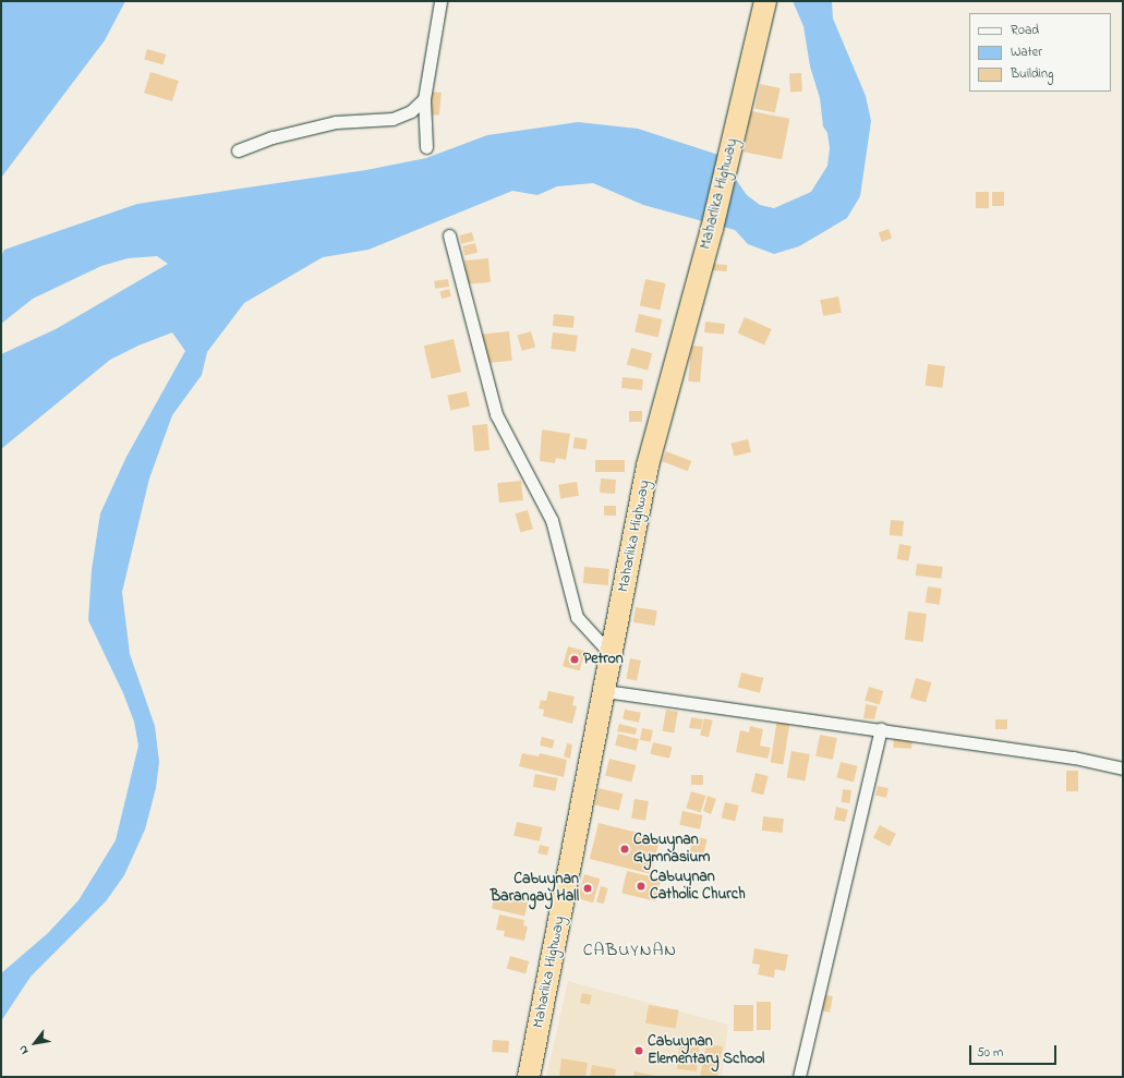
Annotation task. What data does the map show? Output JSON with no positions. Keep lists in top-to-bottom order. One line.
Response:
{"streets":{"highway":["Maharlika Highway"]},"districts":["CABUYNAN"],"places":["Petron","Cabuynan Gymnasium","Cabuynan Catholic Church","Cabuynan Barangay Hall","Cabuynan Elementary School"],"legend":["Road","Water","Building"],"scale_bar":"50 m","north":"bottom left"}
